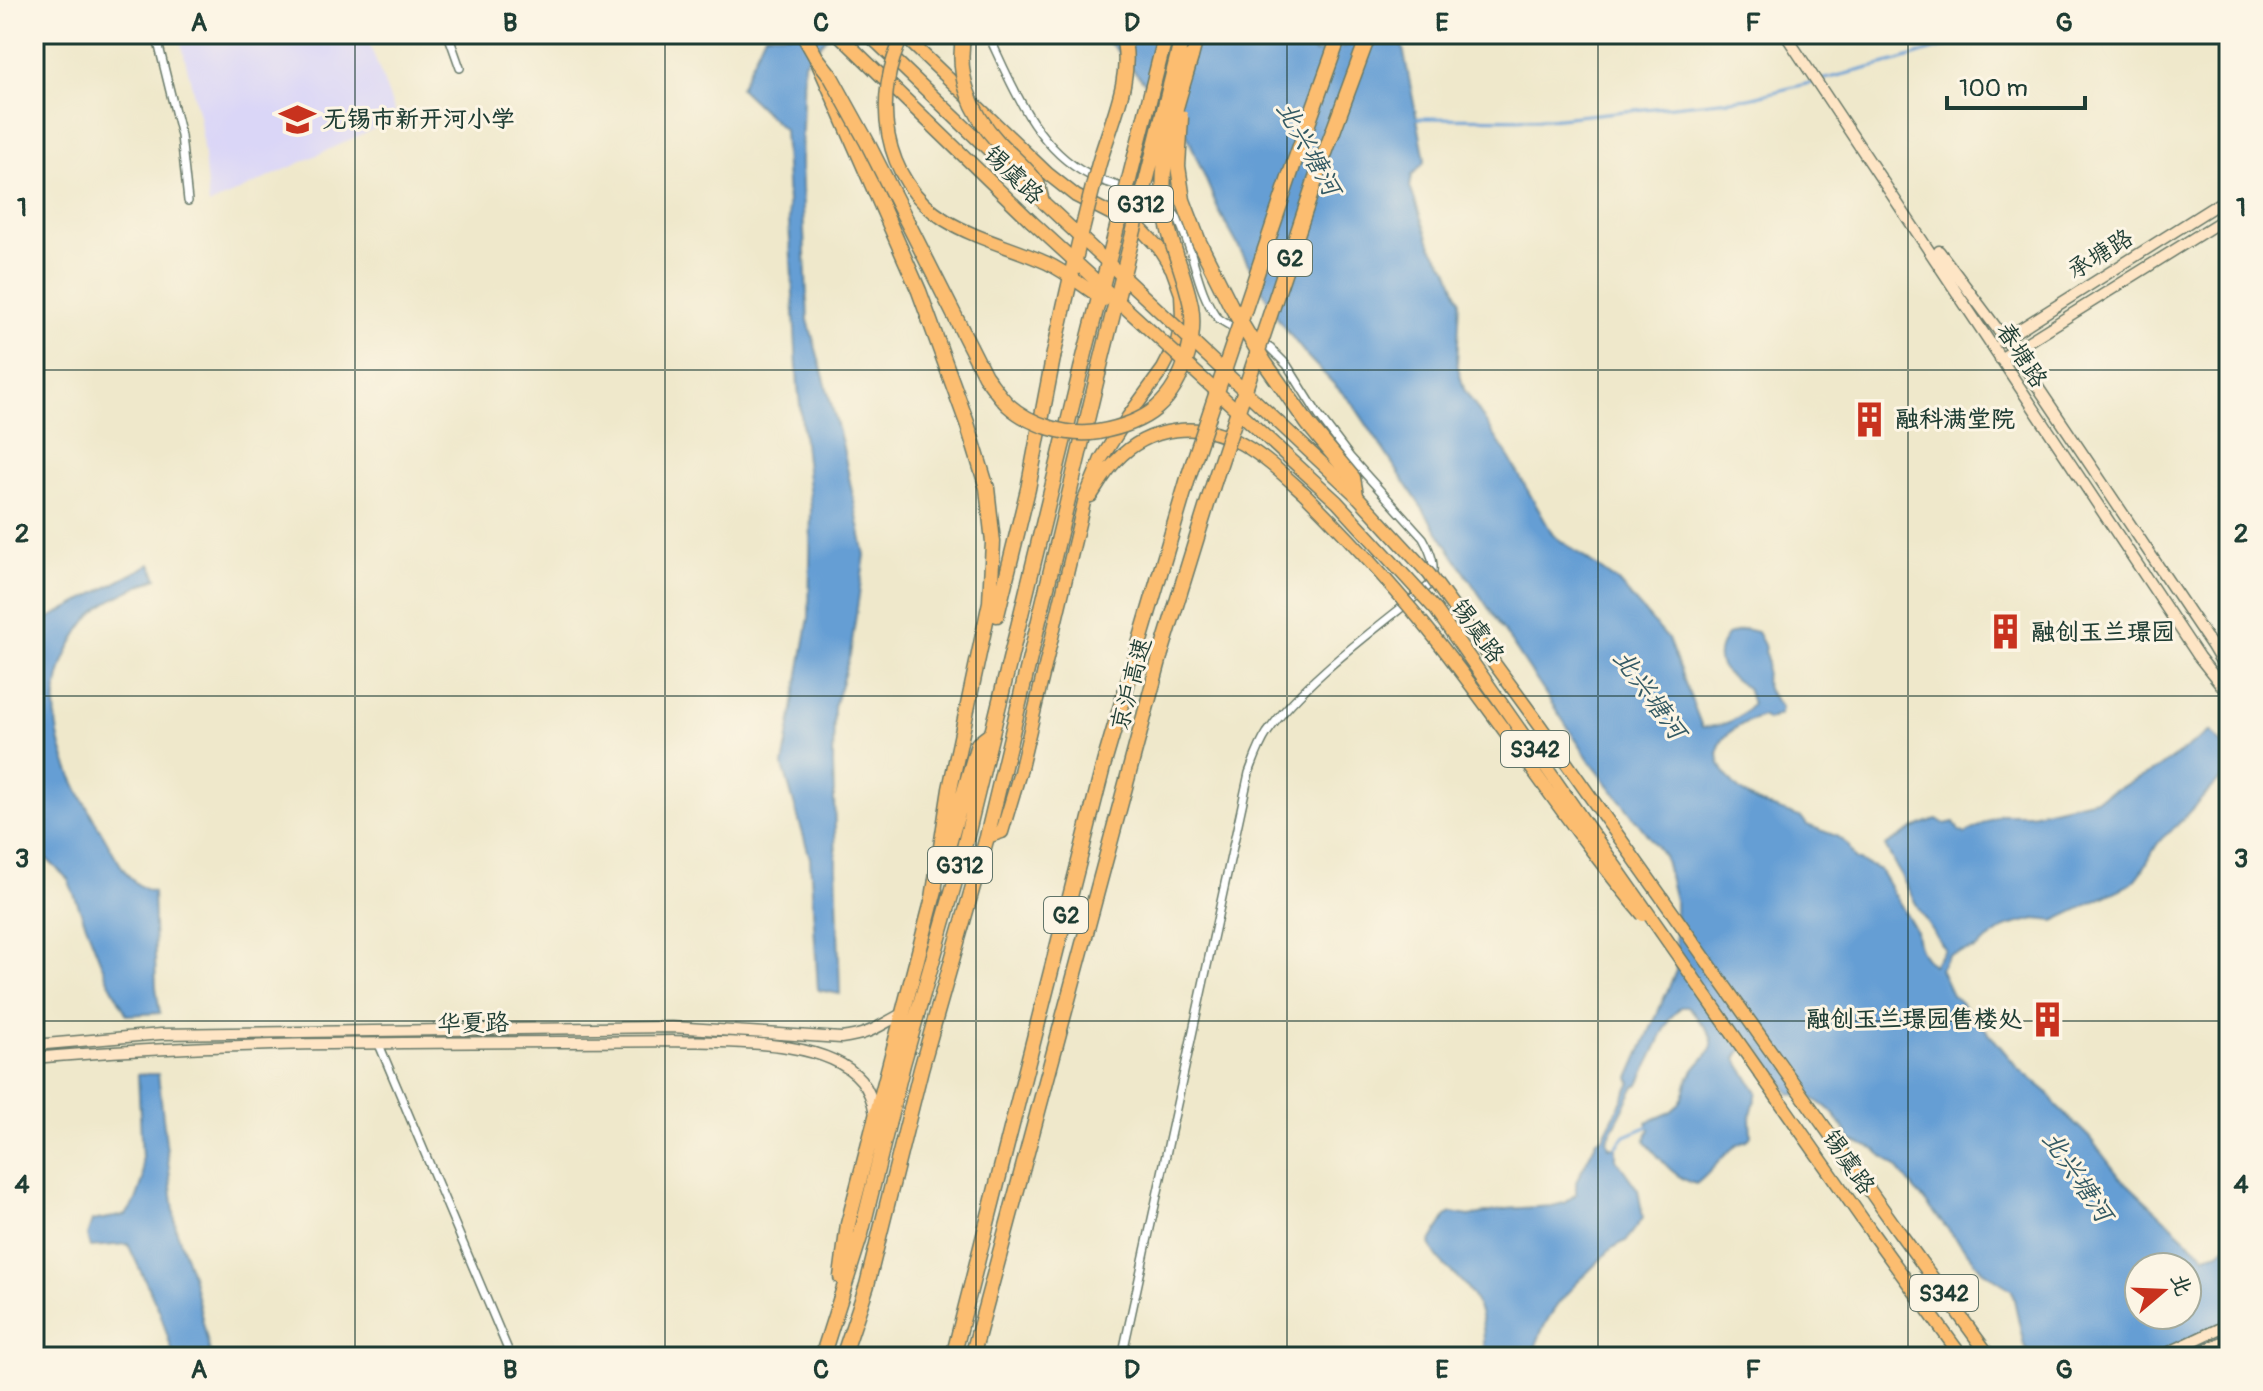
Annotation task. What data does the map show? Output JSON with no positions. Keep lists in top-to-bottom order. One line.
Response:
{"streets":{"highway":["G312","G2","京沪高速"],"main road":["锡虞路","S342"],"street":["承塘路","春塘路","华夏路"]},"crossings":[["承塘路","春塘路"]],"water":["北兴塘河"],"places":{"school or university":["无锡市新开河小学"],"building":["融科满堂院","融创玉兰璟园","融创玉兰璟园售楼处"]},"scale_bar":"100 m","north":"right","grid":{"columns":["A","B","C","D","E","F","G"],"rows":["1","2","3","4"]}}
